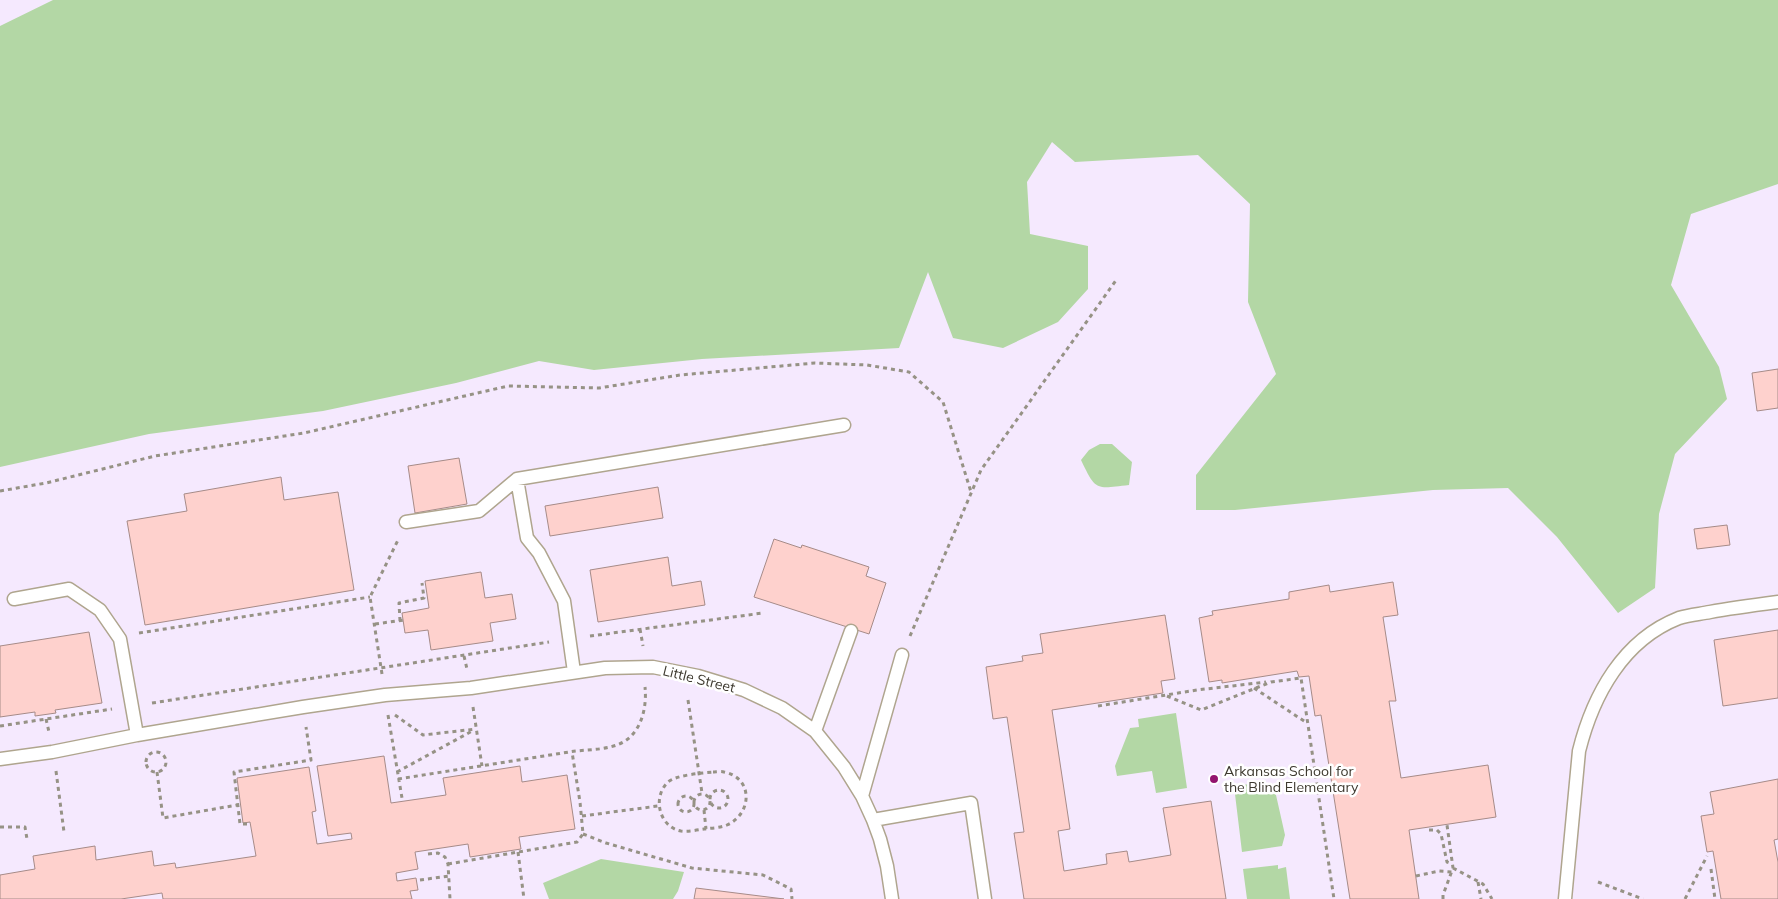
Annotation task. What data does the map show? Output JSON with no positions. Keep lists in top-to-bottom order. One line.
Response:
{"streets":{"lane":["Little Street"]},"places":["Arkansas School for the Blind Elementary"]}
